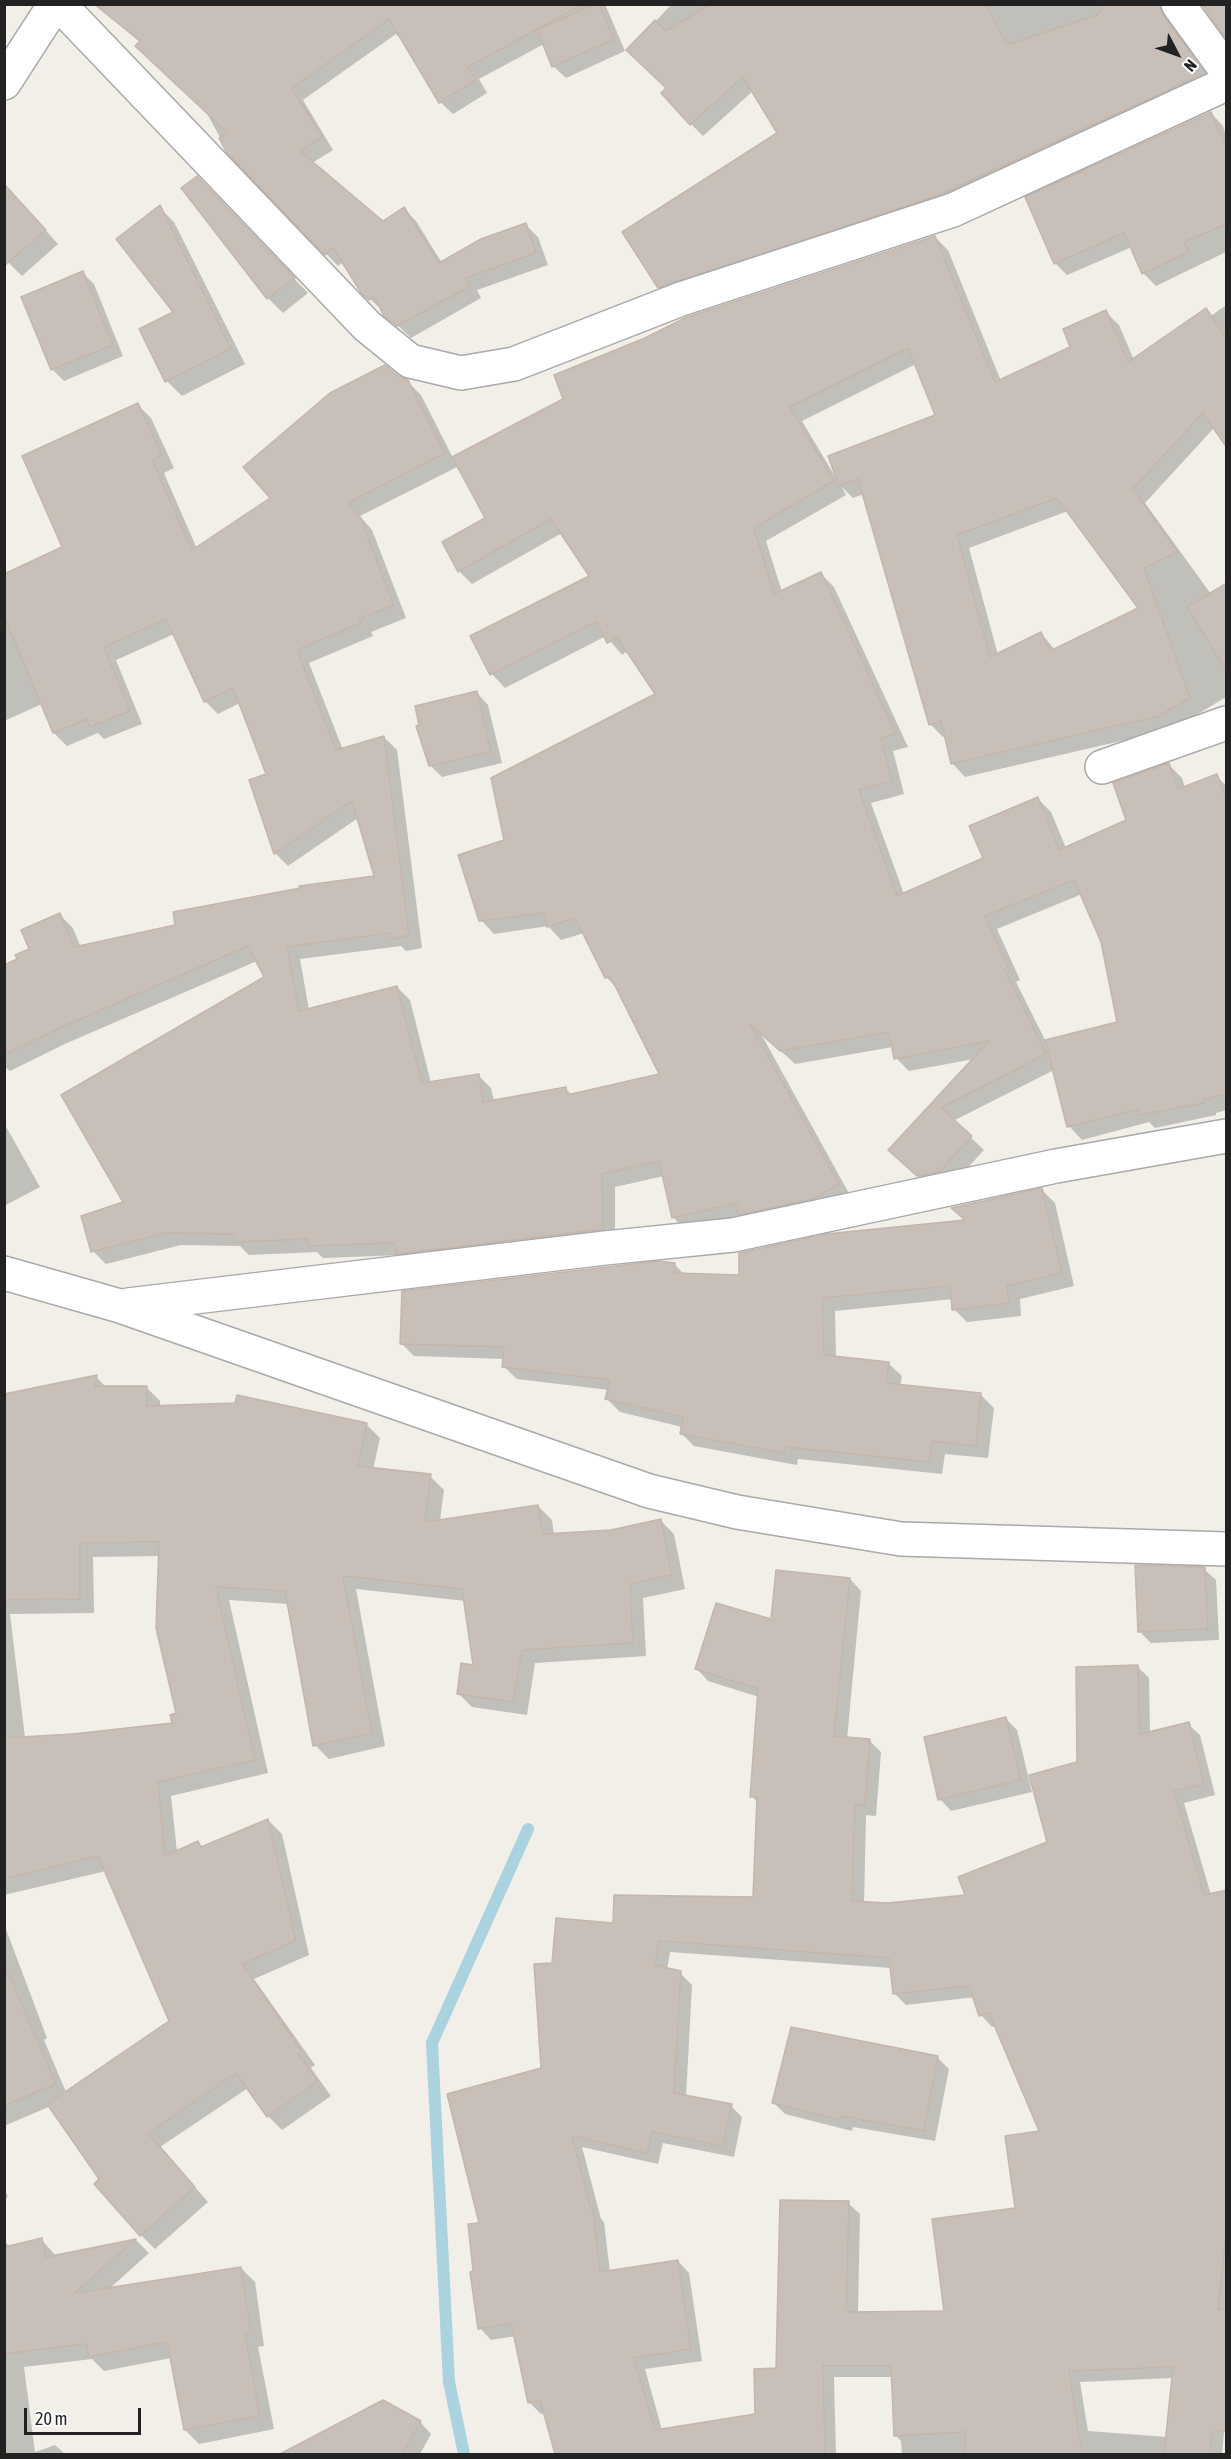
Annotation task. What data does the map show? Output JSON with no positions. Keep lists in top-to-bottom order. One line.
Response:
{"scale_bar":"20 m","north":"bottom right"}
